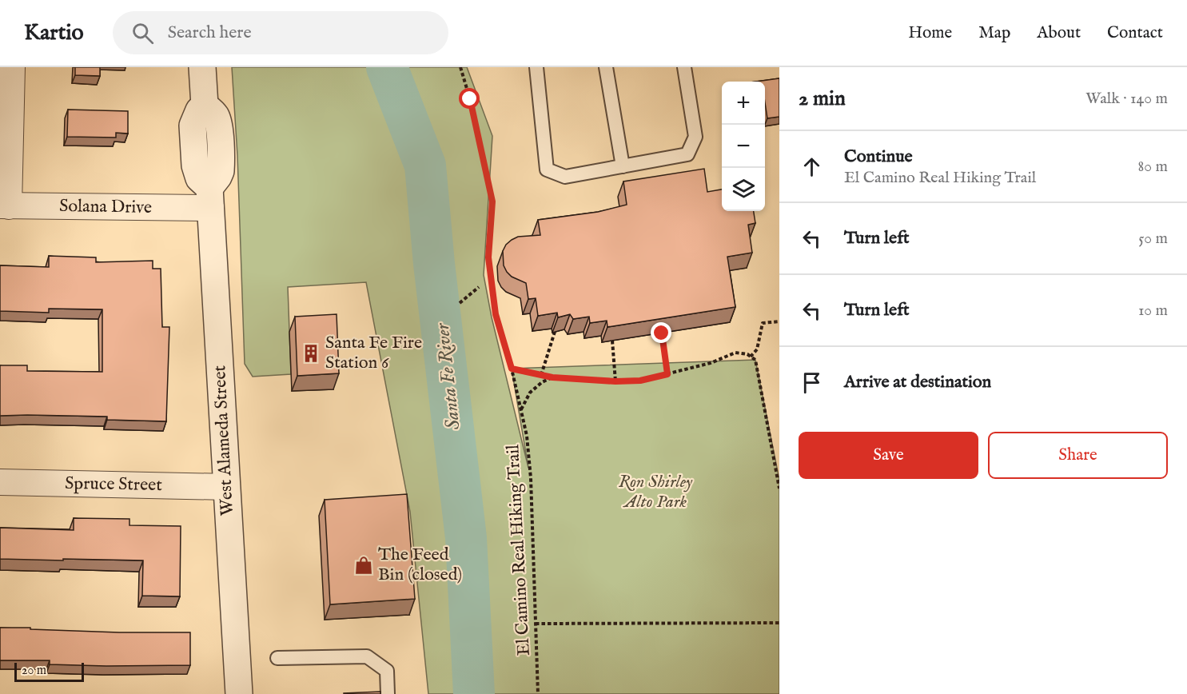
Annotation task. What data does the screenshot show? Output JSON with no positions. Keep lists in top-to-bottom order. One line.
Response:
{"streets":{"street":["Solana Drive","West Alameda Street","Spruce Street"],"path":["El Camino Real Hiking Trail"]},"crossings":[["Solana Drive","West Alameda Street"],["West Alameda Street","Spruce Street"]],"water":["Santa Fe River"],"parks":["Ron Shirley Alto Park"],"places":{"building":["Santa Fe Fire Station 6"],"shop":["The Feed Bin (closed)"]},"scale_bar":"20 m","page":{"header":"Kartio","search":"Search here","nav":["Home","Map","About","Contact"],"heading":["2 min","Walk · 140 m"],"map_buttons":["+","−"],"list":[["Continue","El Camino Real Hiking Trail","80 m"],["Turn left","50 m"],["Turn left","10 m"],"Arrive at destination"],"buttons":["Save","Share"],"scale":"20 m"}}
